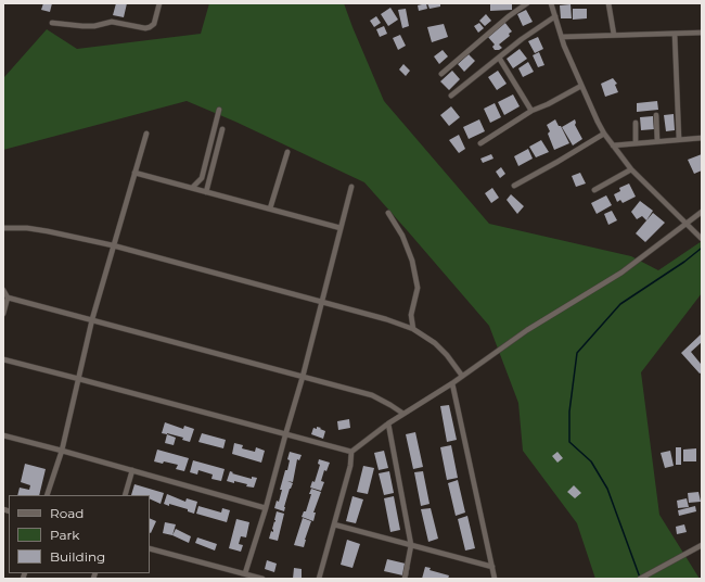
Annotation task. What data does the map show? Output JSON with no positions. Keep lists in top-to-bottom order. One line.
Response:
{"legend":["Road","Park","Building"]}
